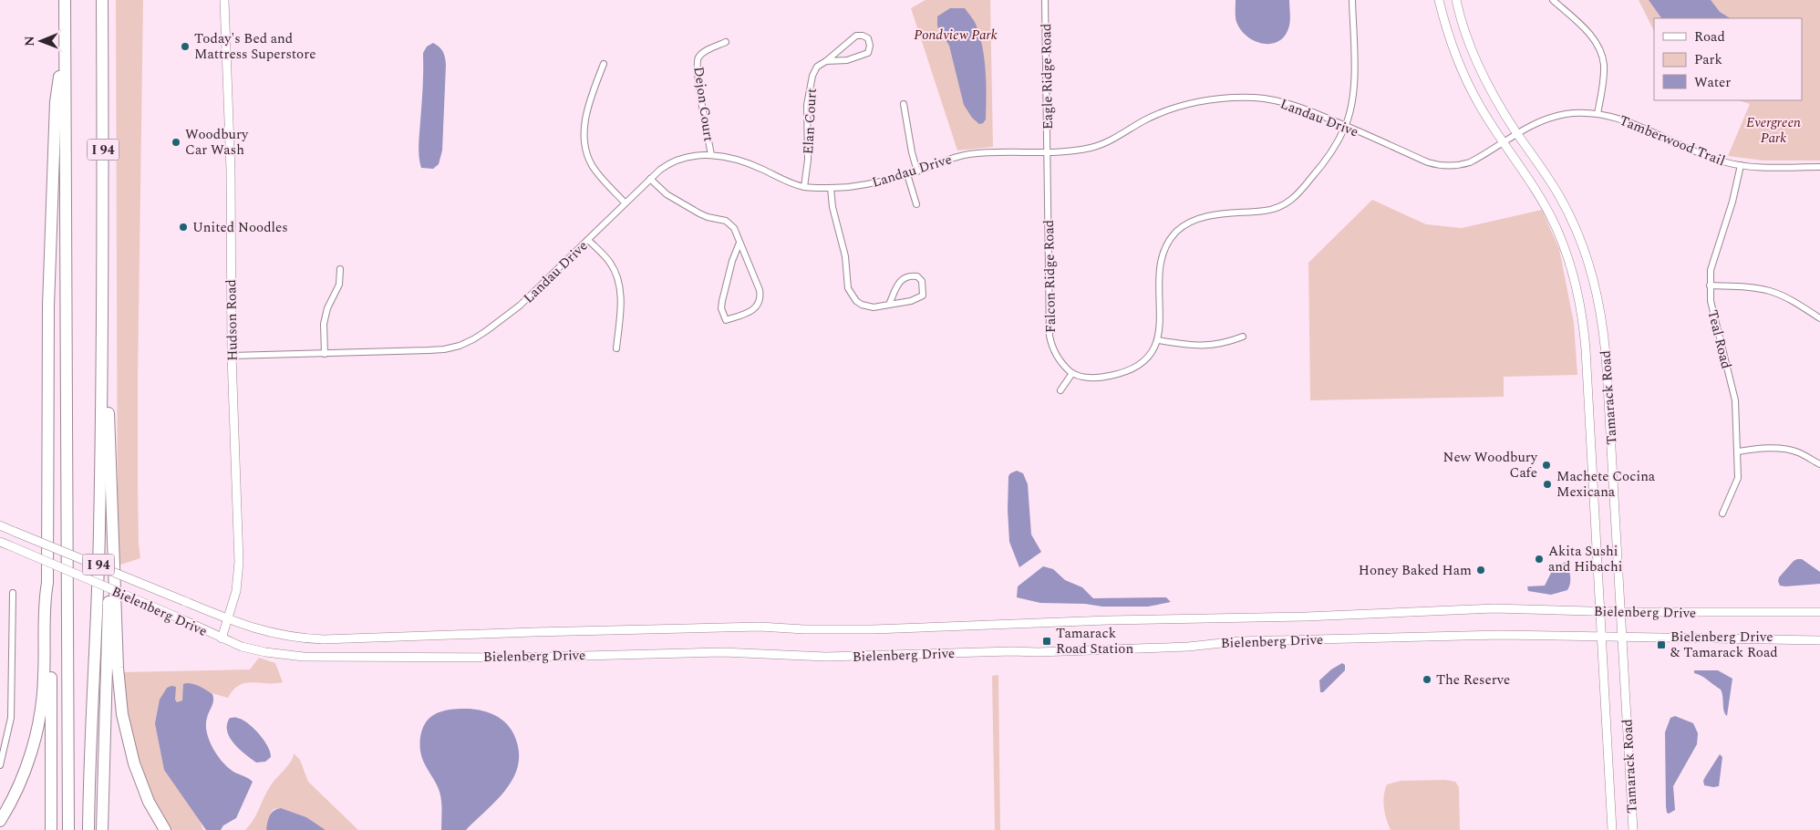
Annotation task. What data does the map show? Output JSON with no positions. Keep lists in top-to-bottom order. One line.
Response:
{"streets":{"highway":["I 94"],"street":["Eagle Ridge Road","Dejon Court","Landau Drive","Elan Court","Tamberwood Trail","Falcon Ridge Road","Hudson Road","Teal Road","Tamarack Road","Bielenberg Drive"]},"crossings":[["Eagle Ridge Road","Landau Drive"],["Eagle Ridge Road","Falcon Ridge Road"],["Dejon Court","Landau Drive"],["Landau Drive","Elan Court"],["Landau Drive","Tamberwood Trail"],["Landau Drive","Falcon Ridge Road"],["Landau Drive","Hudson Road"],["Landau Drive","Tamarack Road"],["Tamberwood Trail","Teal Road"],["Tamberwood Trail","Tamarack Road"],["Hudson Road","Bielenberg Drive"],["Tamarack Road","Bielenberg Drive"]],"parks":["Pondview Park","Evergreen Park"],"places":{"other":["Today's Bed and Mattress Superstore","Woodbury Car Wash","United Noodles","New Woodbury Cafe","Machete Cocina Mexicana","Akita Sushi and Hibachi","Honey Baked Ham","The Reserve"],"transit":["Tamarack Road Station","Bielenberg Drive & Tamarack Road"]},"legend":["Road","Park","Water"],"north":"left"}
